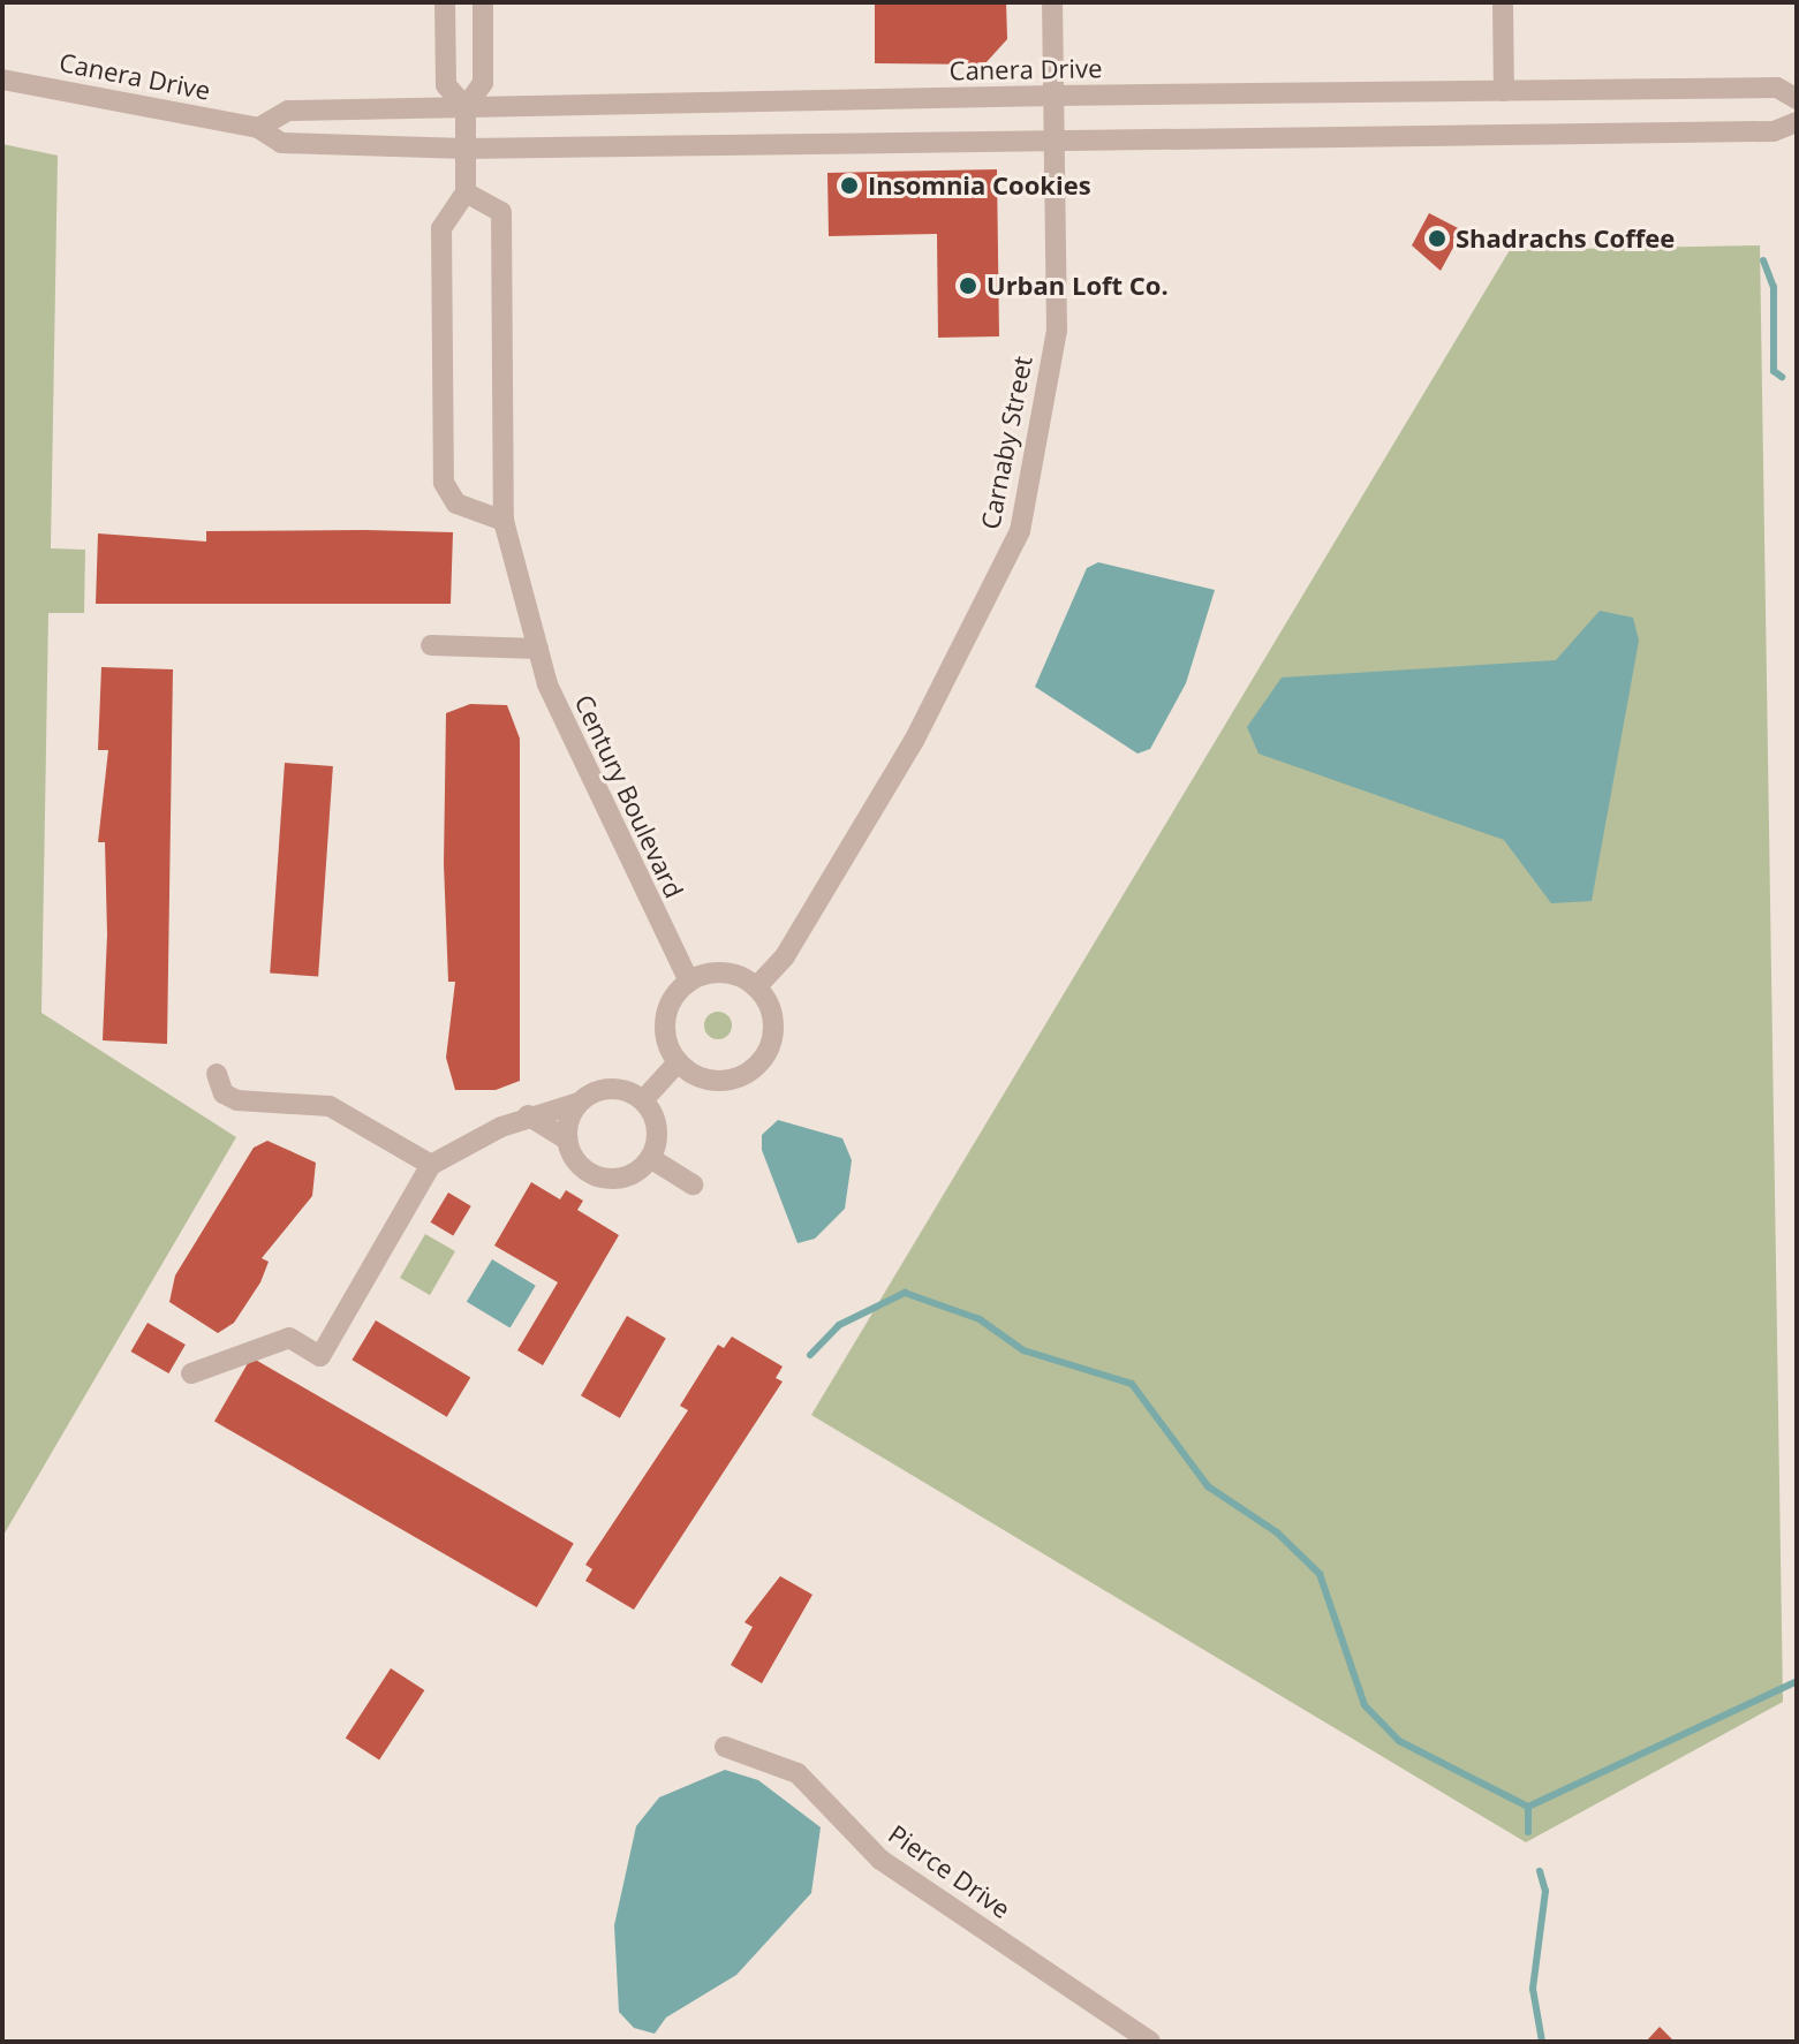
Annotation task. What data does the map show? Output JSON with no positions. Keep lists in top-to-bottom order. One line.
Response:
{"streets":{"street":["Canera Drive","Carnaby Street","Century Boulevard","Pierce Drive"]},"crossings":[["Canera Drive","Carnaby Street"],["Carnaby Street","Century Boulevard"]],"places":["Insomnia Cookies","Shadrachs Coffee","Urban Loft Co."]}
